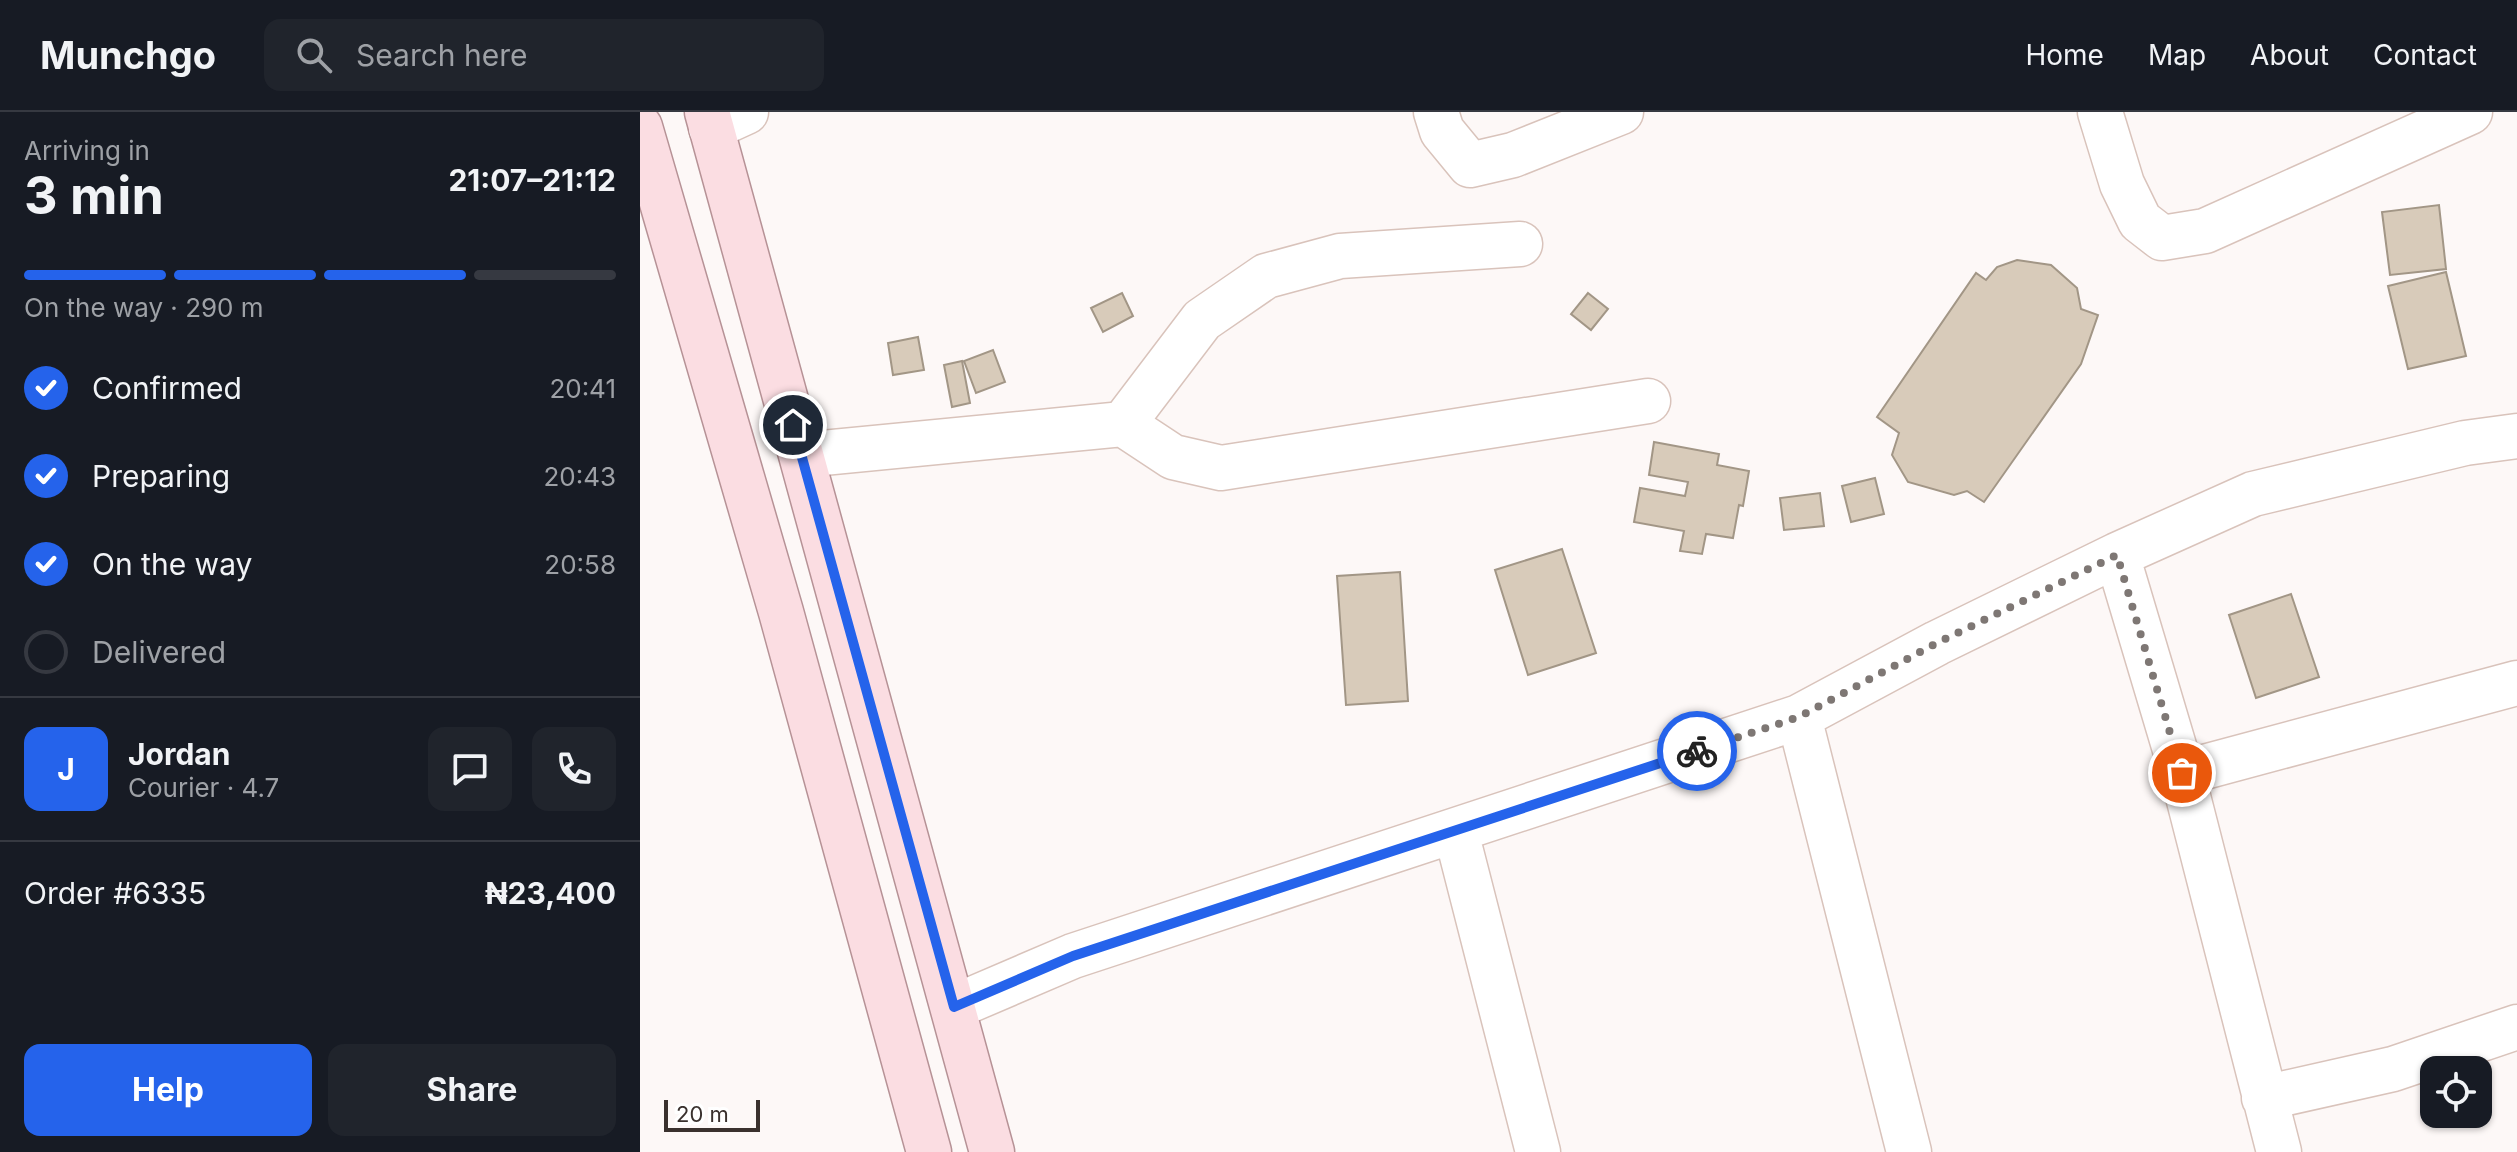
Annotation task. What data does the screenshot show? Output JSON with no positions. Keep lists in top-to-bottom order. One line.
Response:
{"scale_bar":"20 m","page":{"header":"Munchgo","search":"Search here","nav":["Home","Map","About","Contact"],"heading":["3 min","Arriving in","21:07–21:12"],"panel":["Jordan","Courier · 4.7","Order #6335","₦23,400"],"bar":"On the way · 290 m","list":[["Confirmed","20:41"],["Preparing","20:43"],["On the way","20:58"],"Delivered"],"round":"J","buttons":["Help","Share"],"scale":"20 m"}}
